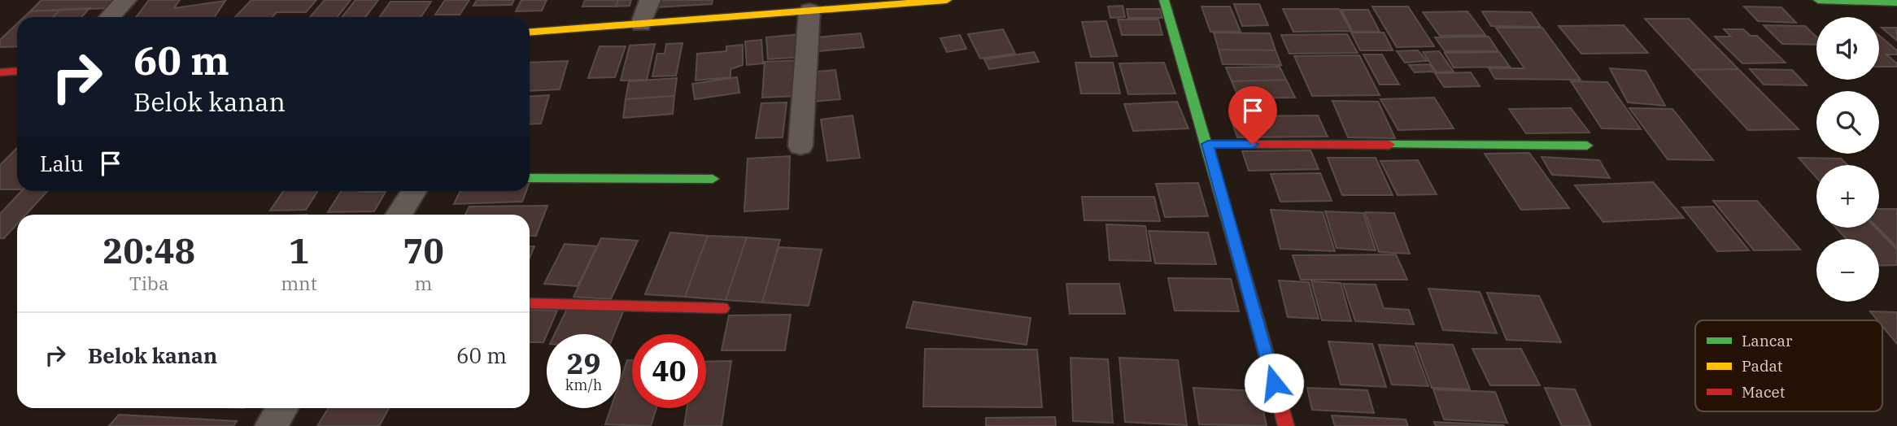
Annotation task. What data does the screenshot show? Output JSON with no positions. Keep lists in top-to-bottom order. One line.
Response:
{"legend":["Lancar","Padat","Macet"],"page":{"map_buttons":["+","−"],"turn":["60 m","Belok kanan"],"then":"Lalu","eta":["20:48","Tiba","1","mnt","70","m"],"list":[{"name":"Belok kanan","value":"60 m"}],"speed":"29 km/h","limit":"40"}}
